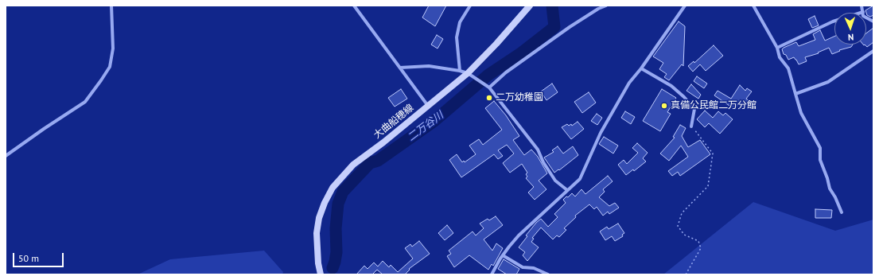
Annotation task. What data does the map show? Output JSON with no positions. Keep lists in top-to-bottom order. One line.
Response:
{"streets":{"main road":["大曲船穂線"]},"water":["二万谷川"],"places":["二万幼稚園","真備公民館二万分館"],"scale_bar":"50 m","north":"bottom"}
